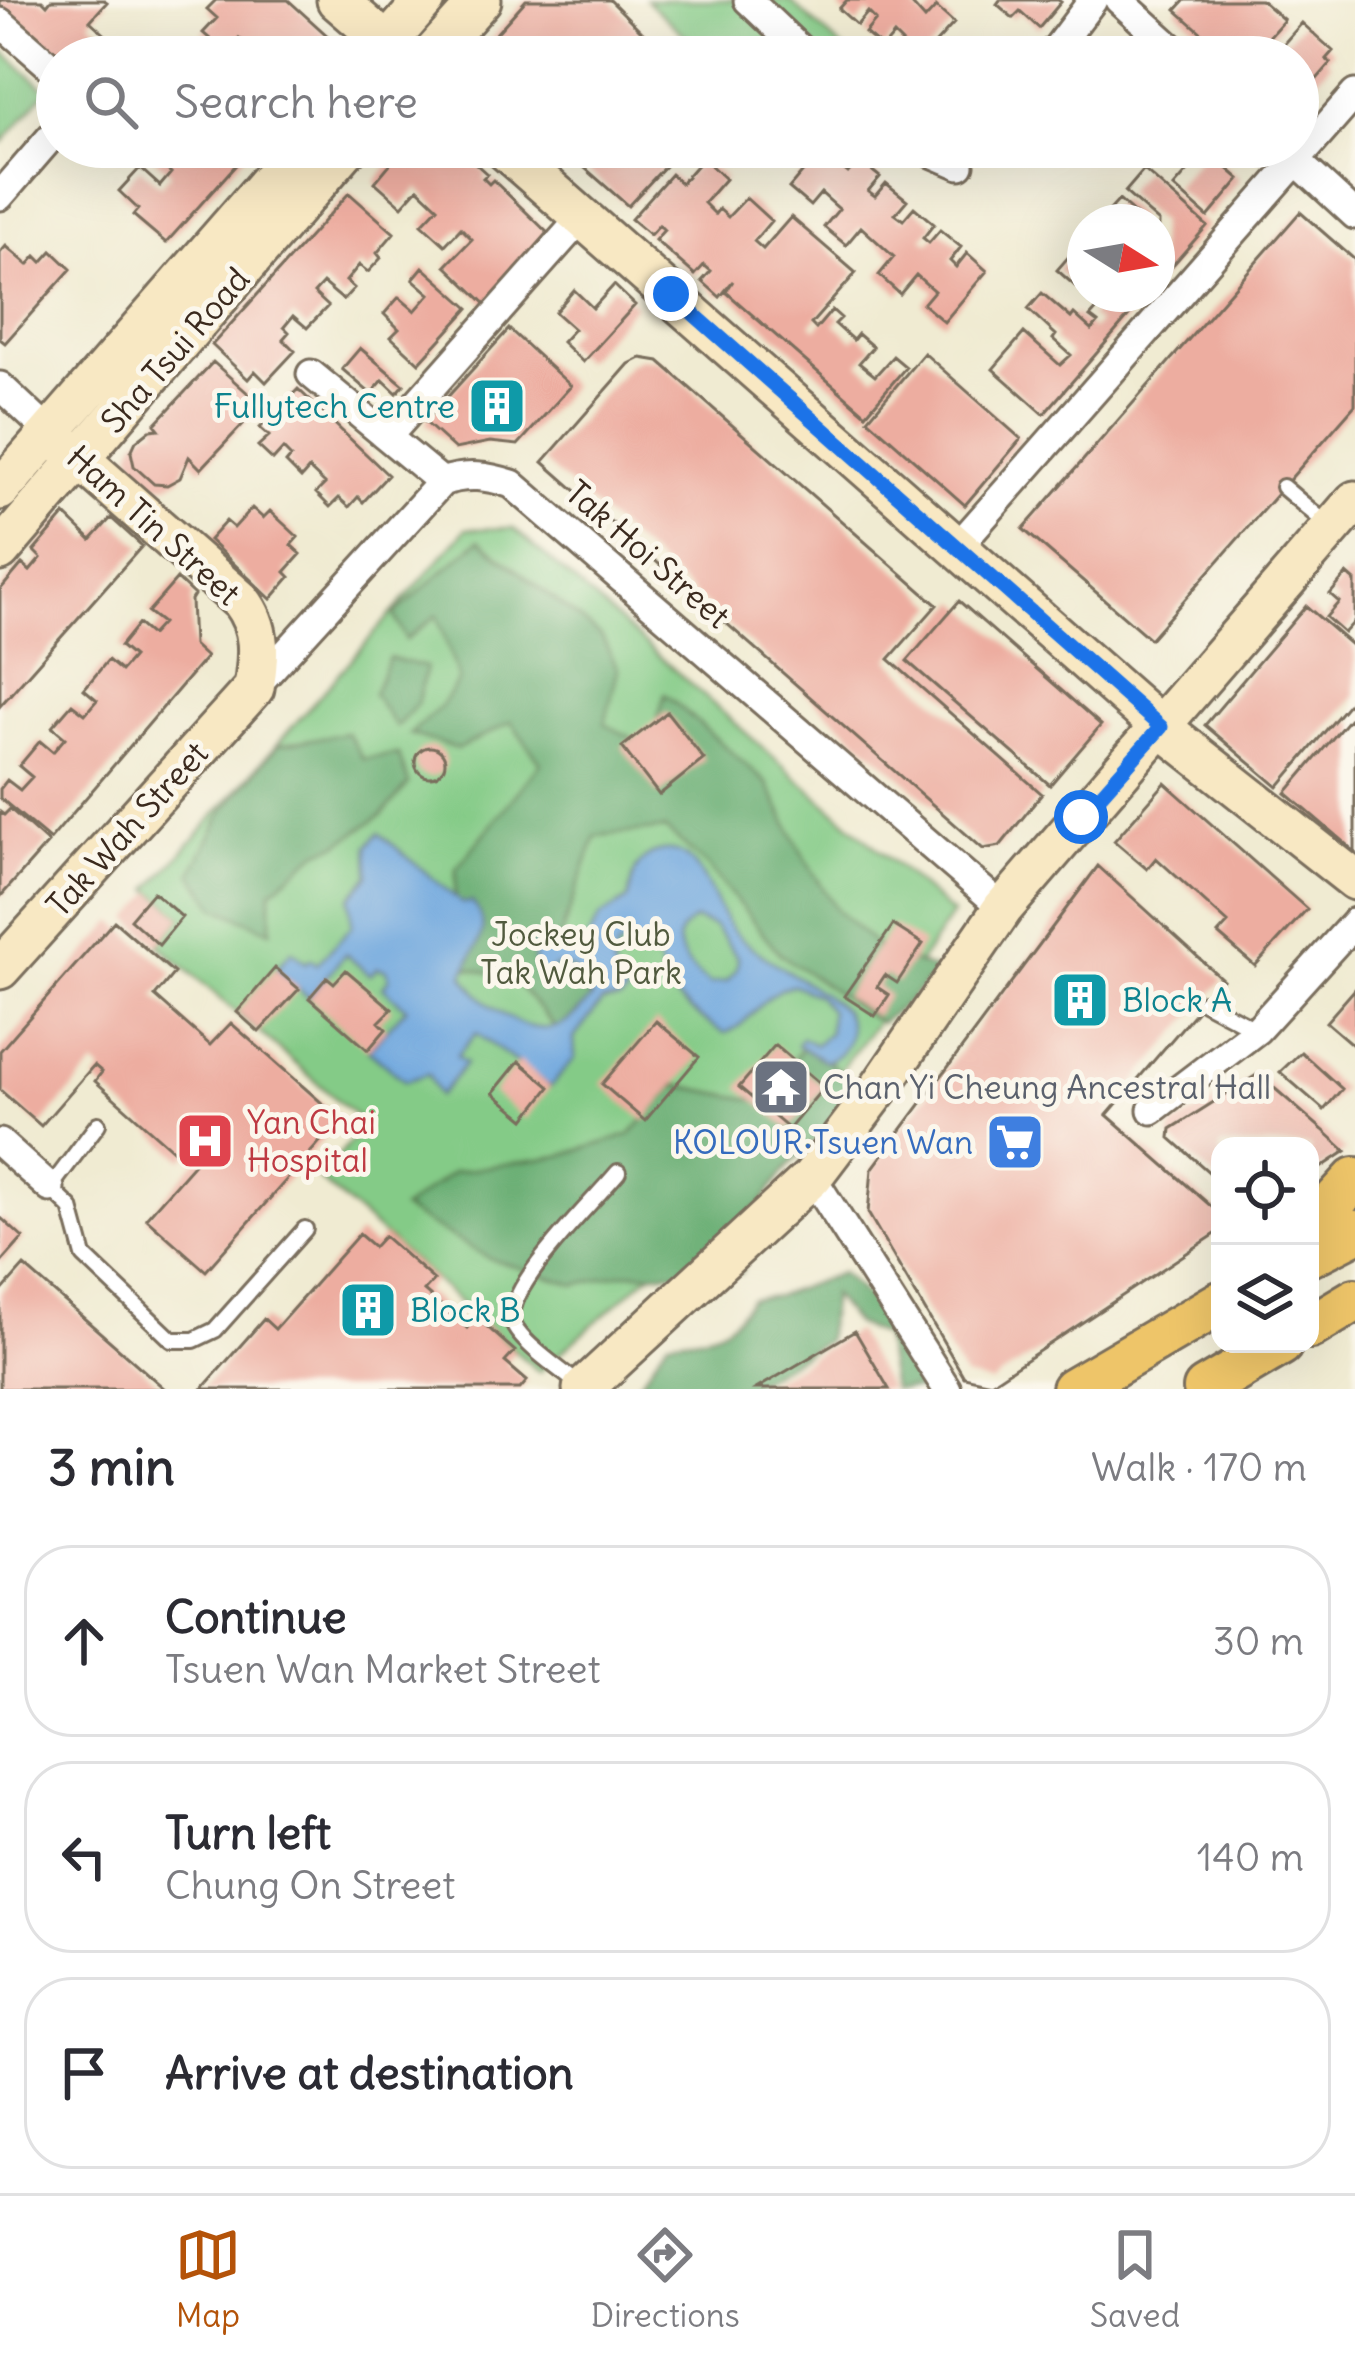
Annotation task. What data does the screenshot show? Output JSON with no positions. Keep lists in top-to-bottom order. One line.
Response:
{"streets":{"street":["Sha Tsui Road","Ham Tin Street","Tak Hoi Street","Tak Wah Street"]},"crossings":[["Sha Tsui Road","Ham Tin Street"],["Ham Tin Street","Tak Wah Street"]],"parks":["Jockey Club Tak Wah Park"],"places":{"building":["Fullytech Centre","Block A","Block B"],"temple":["Chan Yi Cheung Ancestral Hall"],"hospital":["Yan Chai Hospital"],"supermarket":["KOLOUR‧Tsuen Wan"]},"north":"right","page":{"search":"Search here","heading":["3 min","Walk · 170 m"],"list":[["Continue","Tsuen Wan Market Street","30 m"],["Turn left","Chung On Street","140 m"],"Arrive at destination"],"nav":["Map","Directions","Saved"]}}
